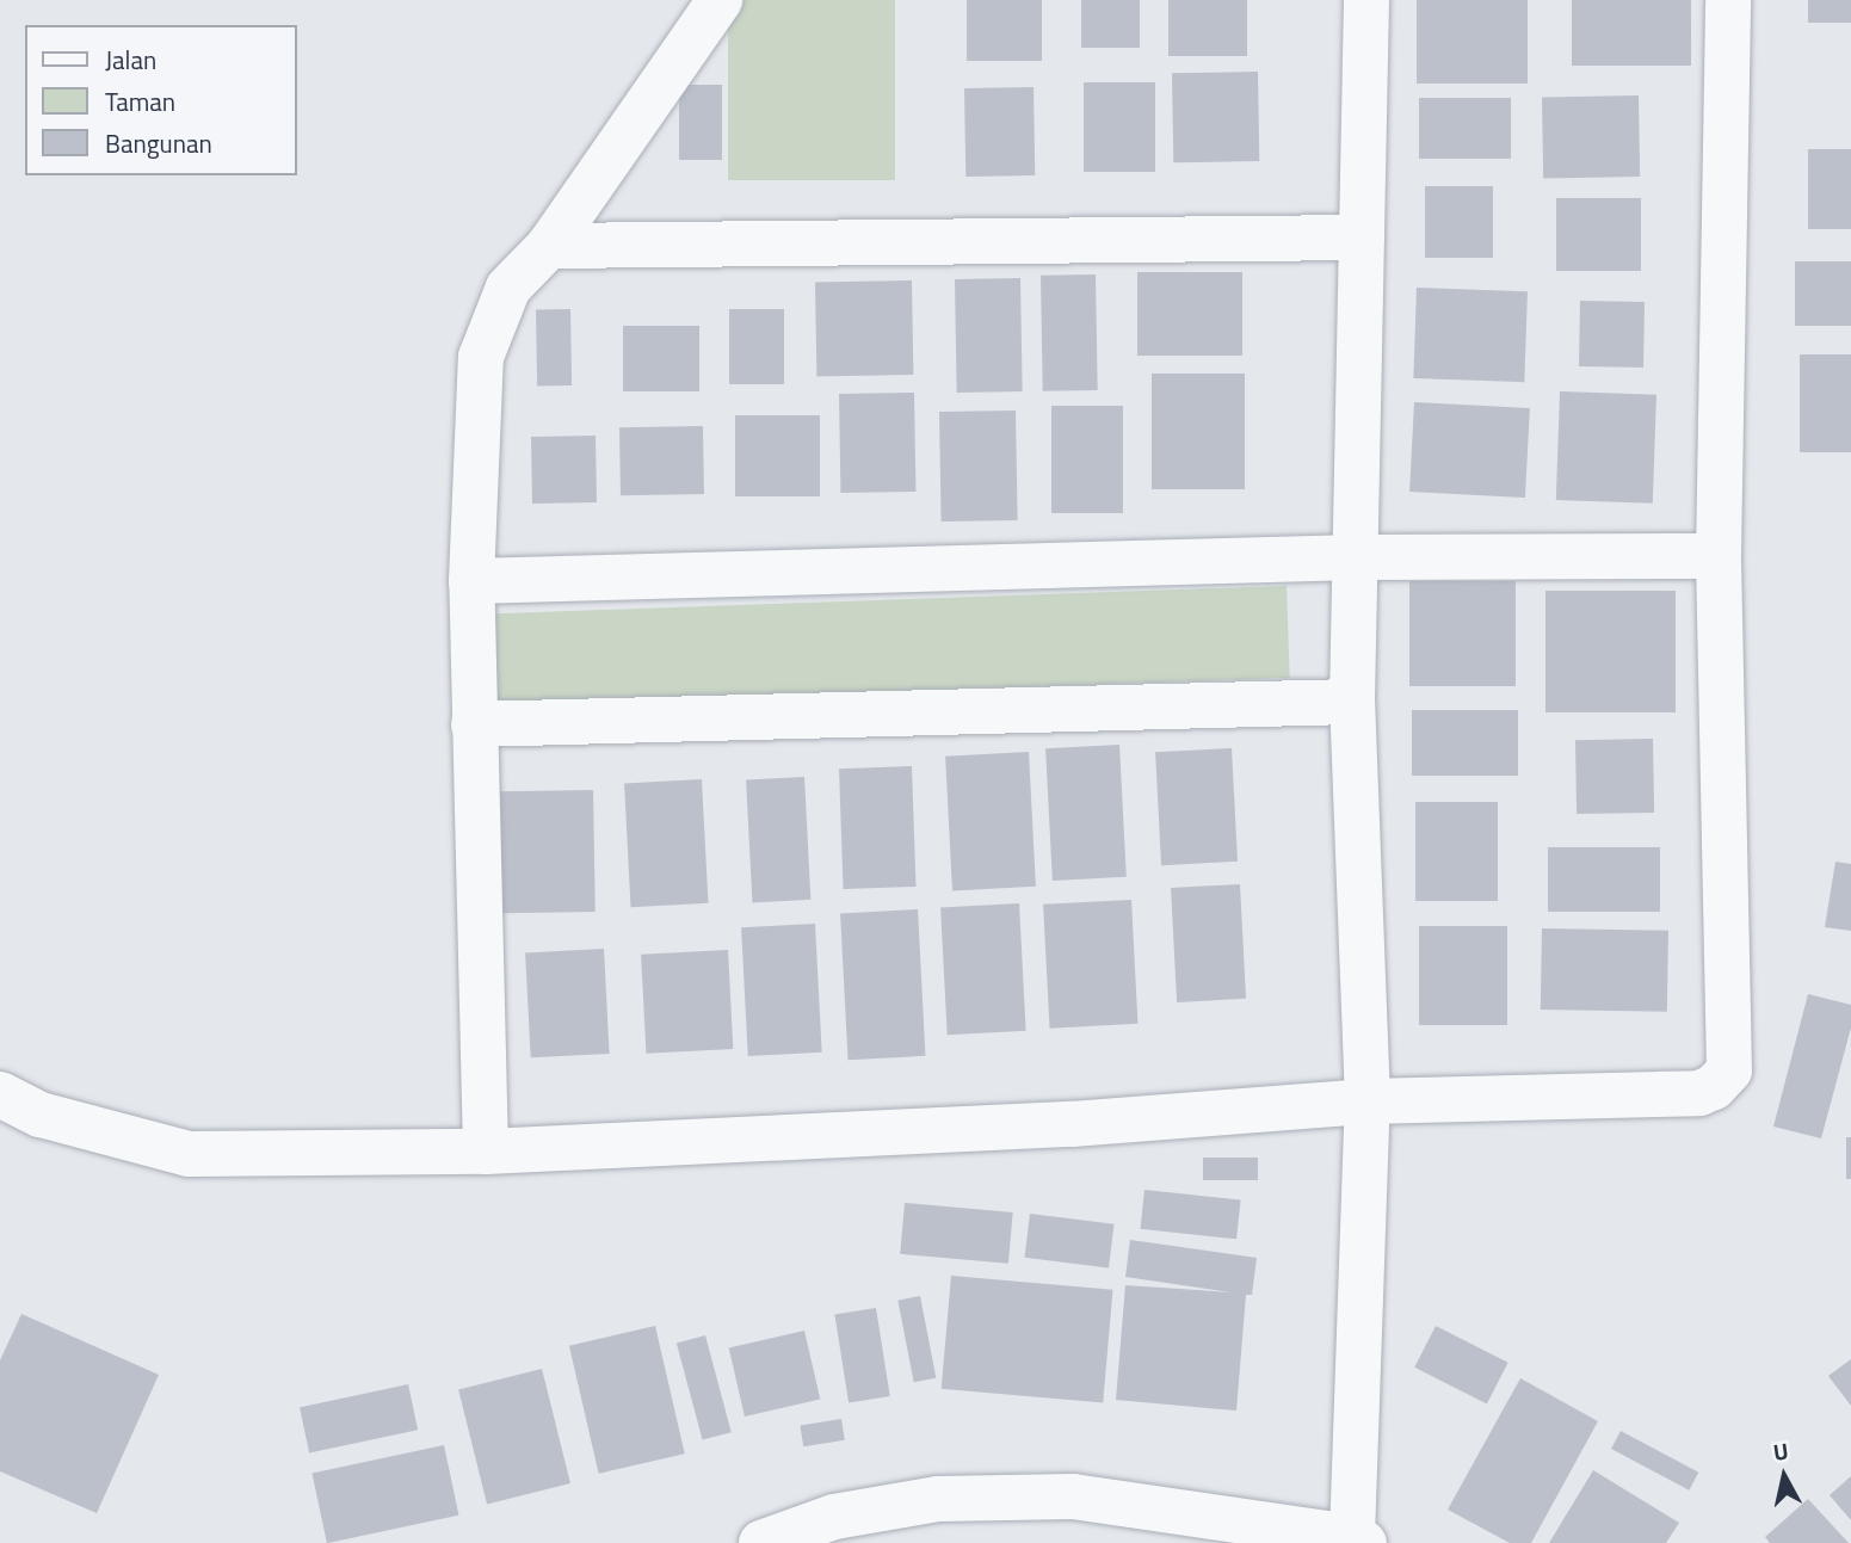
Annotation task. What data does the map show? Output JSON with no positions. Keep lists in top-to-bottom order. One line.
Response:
{"legend":["Jalan","Taman","Bangunan"],"north":"top"}
